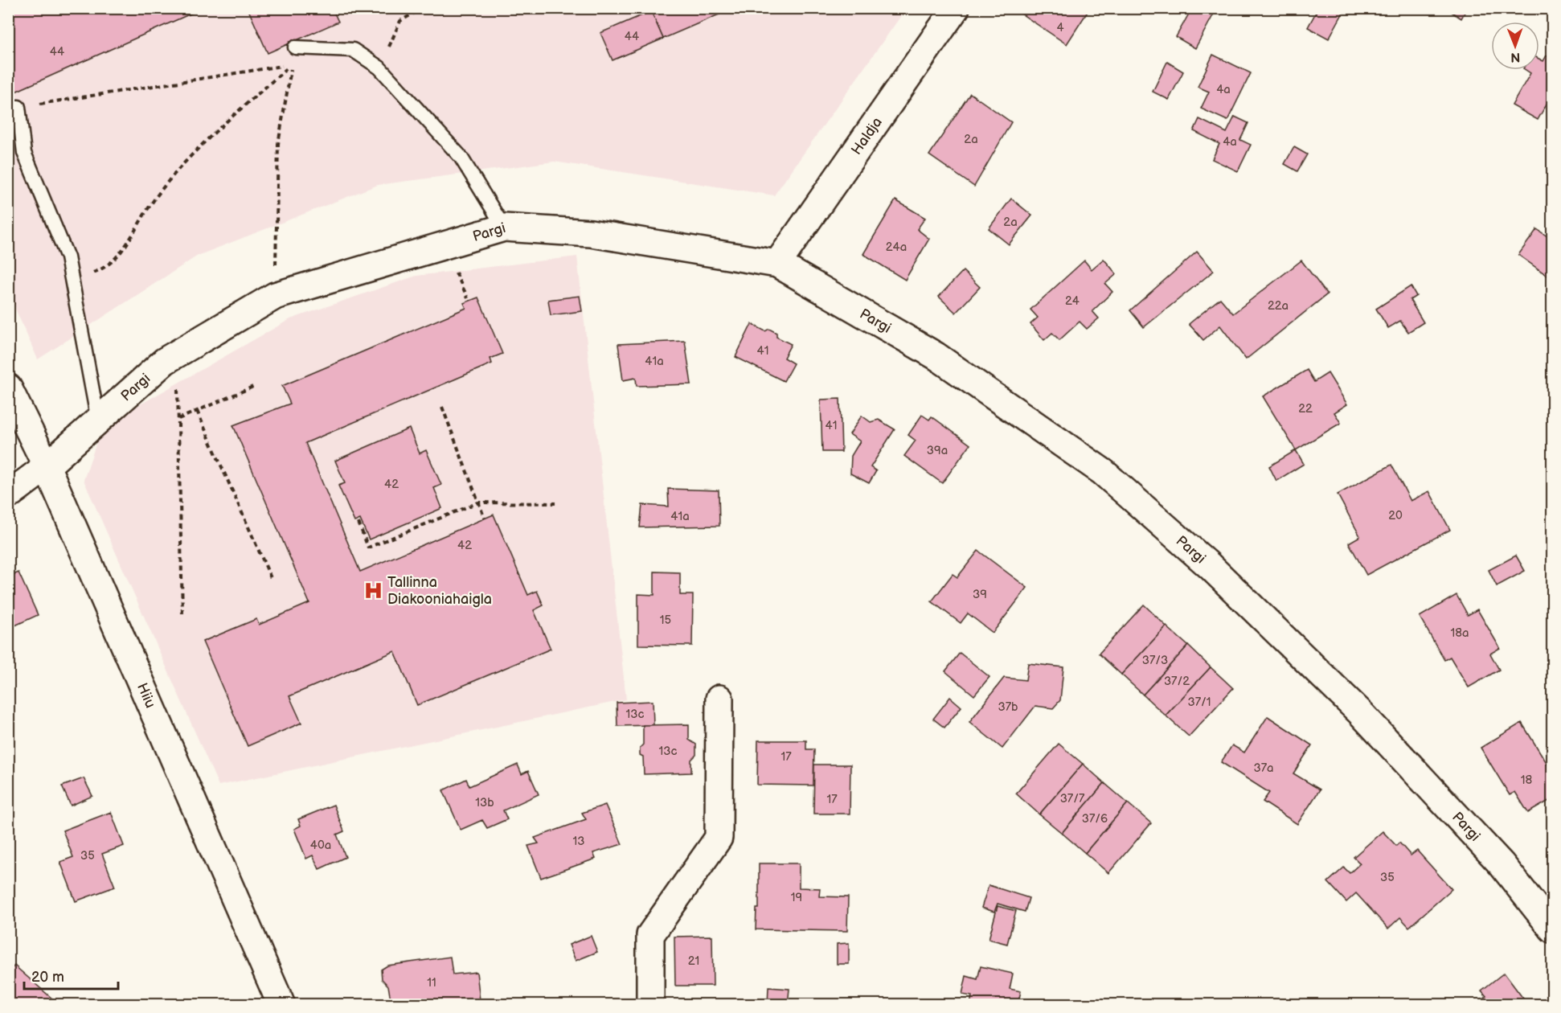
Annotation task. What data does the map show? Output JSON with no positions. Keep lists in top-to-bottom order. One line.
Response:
{"streets":{"street":["Haldja","Pargi","Hiiu"]},"crossings":[["Haldja","Pargi"],["Pargi","Hiiu"]],"places":{"hospital":["Tallinna Diakooniahaigla"]},"house_numbers":["4","44","44","4a","2a","4a","2a","24a","24","22a","41","41a","22","41","39a","42","20","41a","42","39","15","18a","37/3","37/2","37/1","37b","13c","13c","17","37a","18","37/7","17","13b","37/6","13","40a","35","35","19","21","11"],"scale_bar":"20 m","north":"bottom"}
